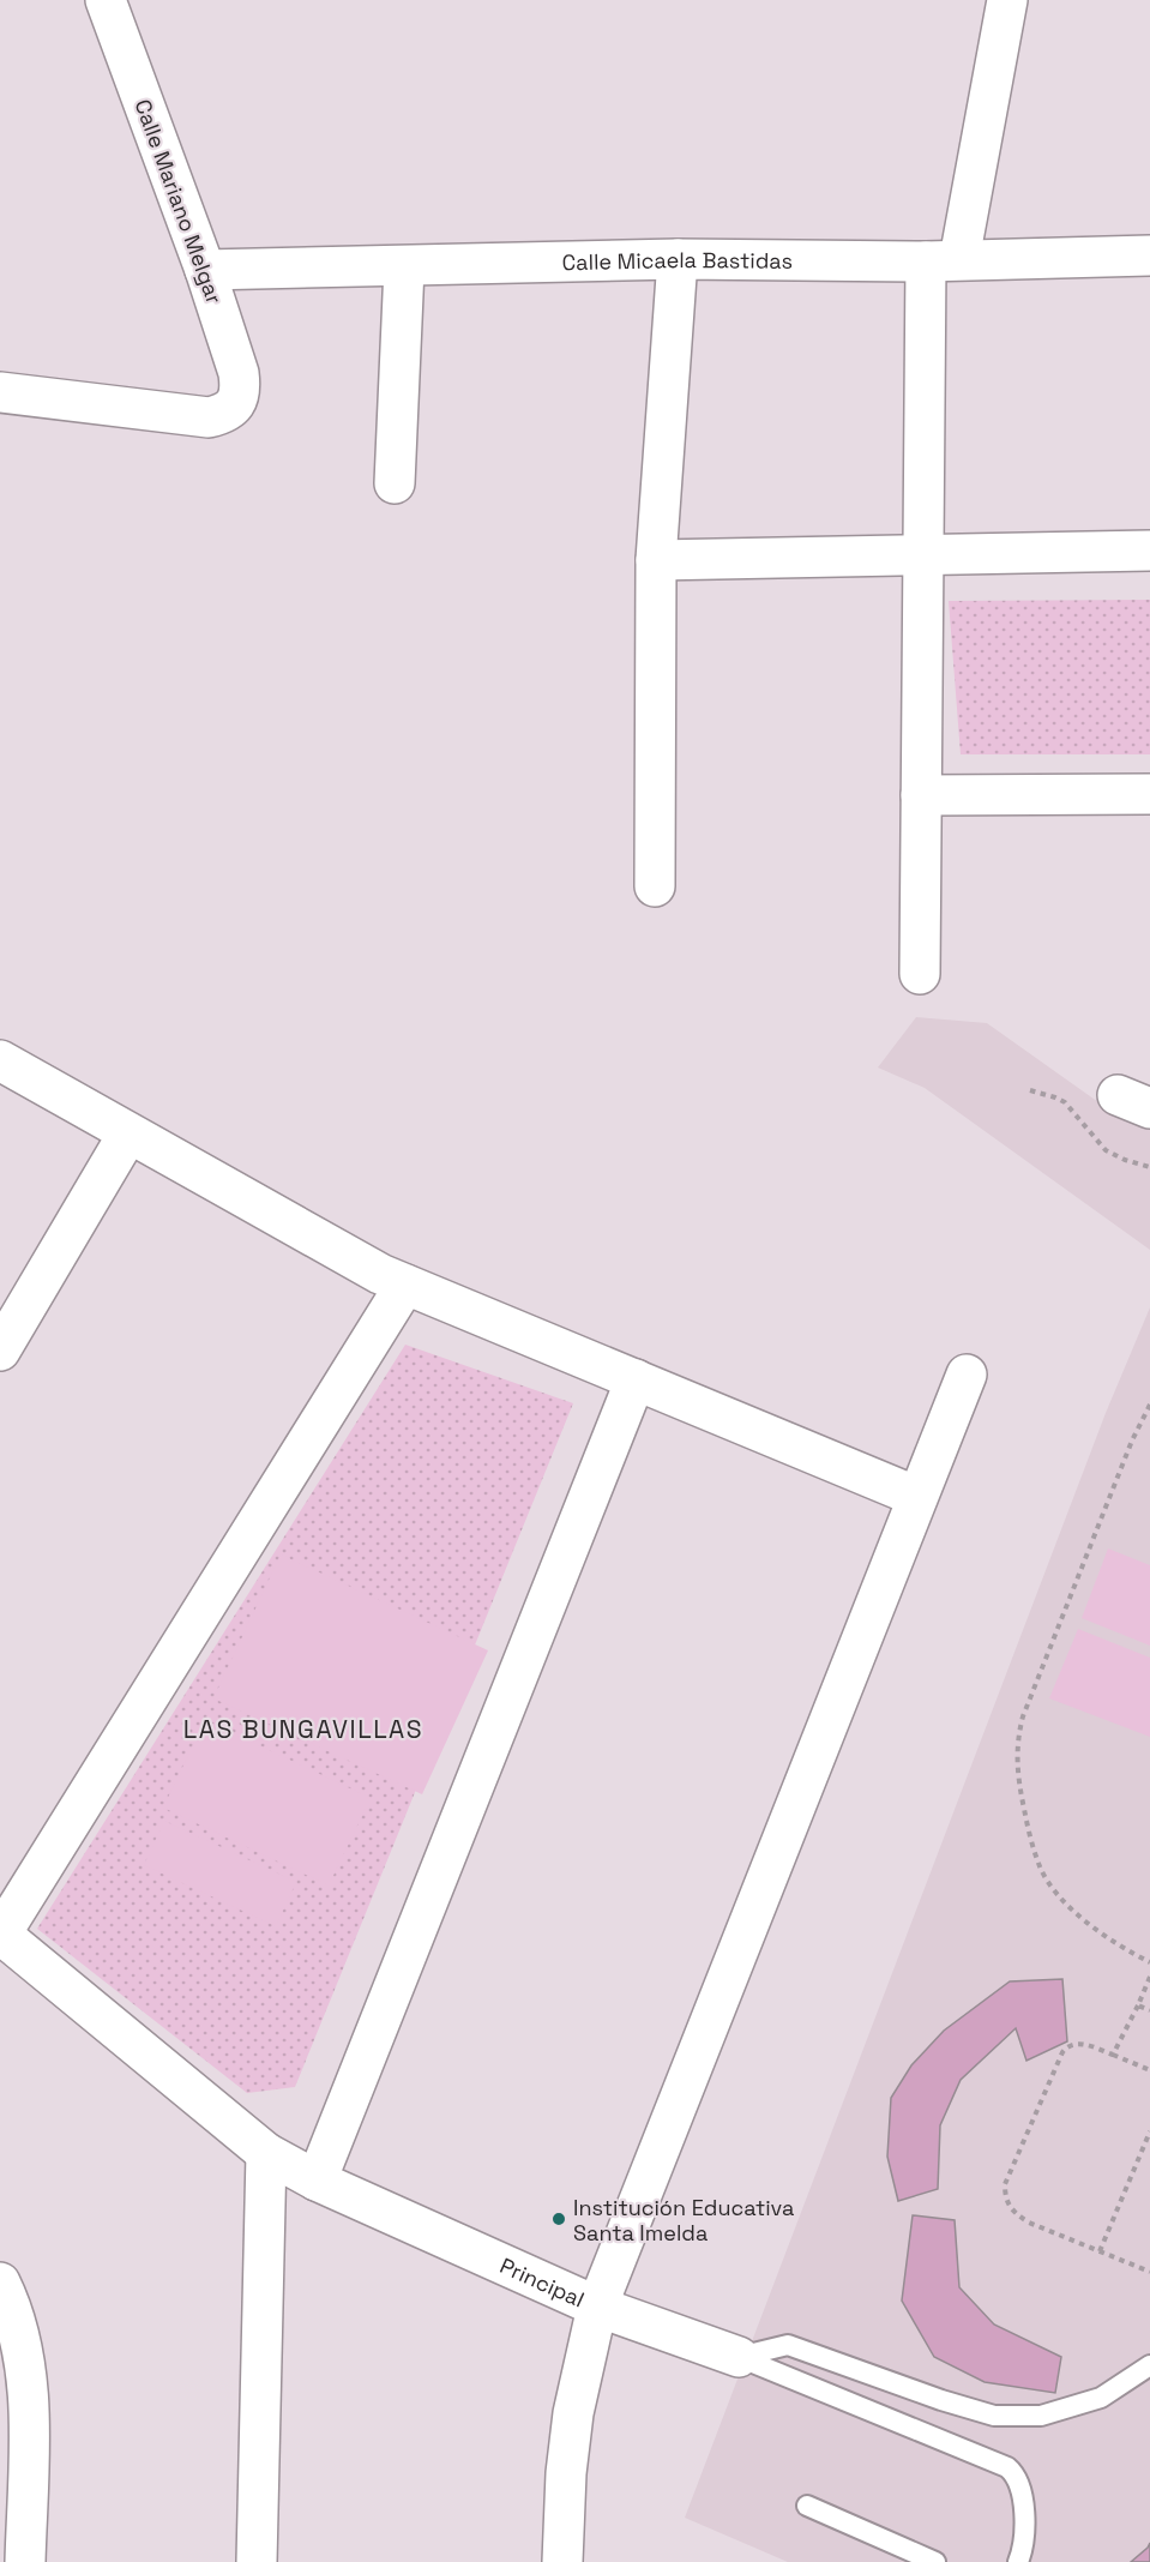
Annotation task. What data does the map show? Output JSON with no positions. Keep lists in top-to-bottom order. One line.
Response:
{"streets":{"street":["Calle Mariano Melgar","Calle Micaela Bastidas","Principal"]},"crossings":[["Calle Mariano Melgar","Calle Micaela Bastidas"]],"districts":["LAS BUNGAVILLAS"],"places":["Institución Educativa Santa Imelda"]}
